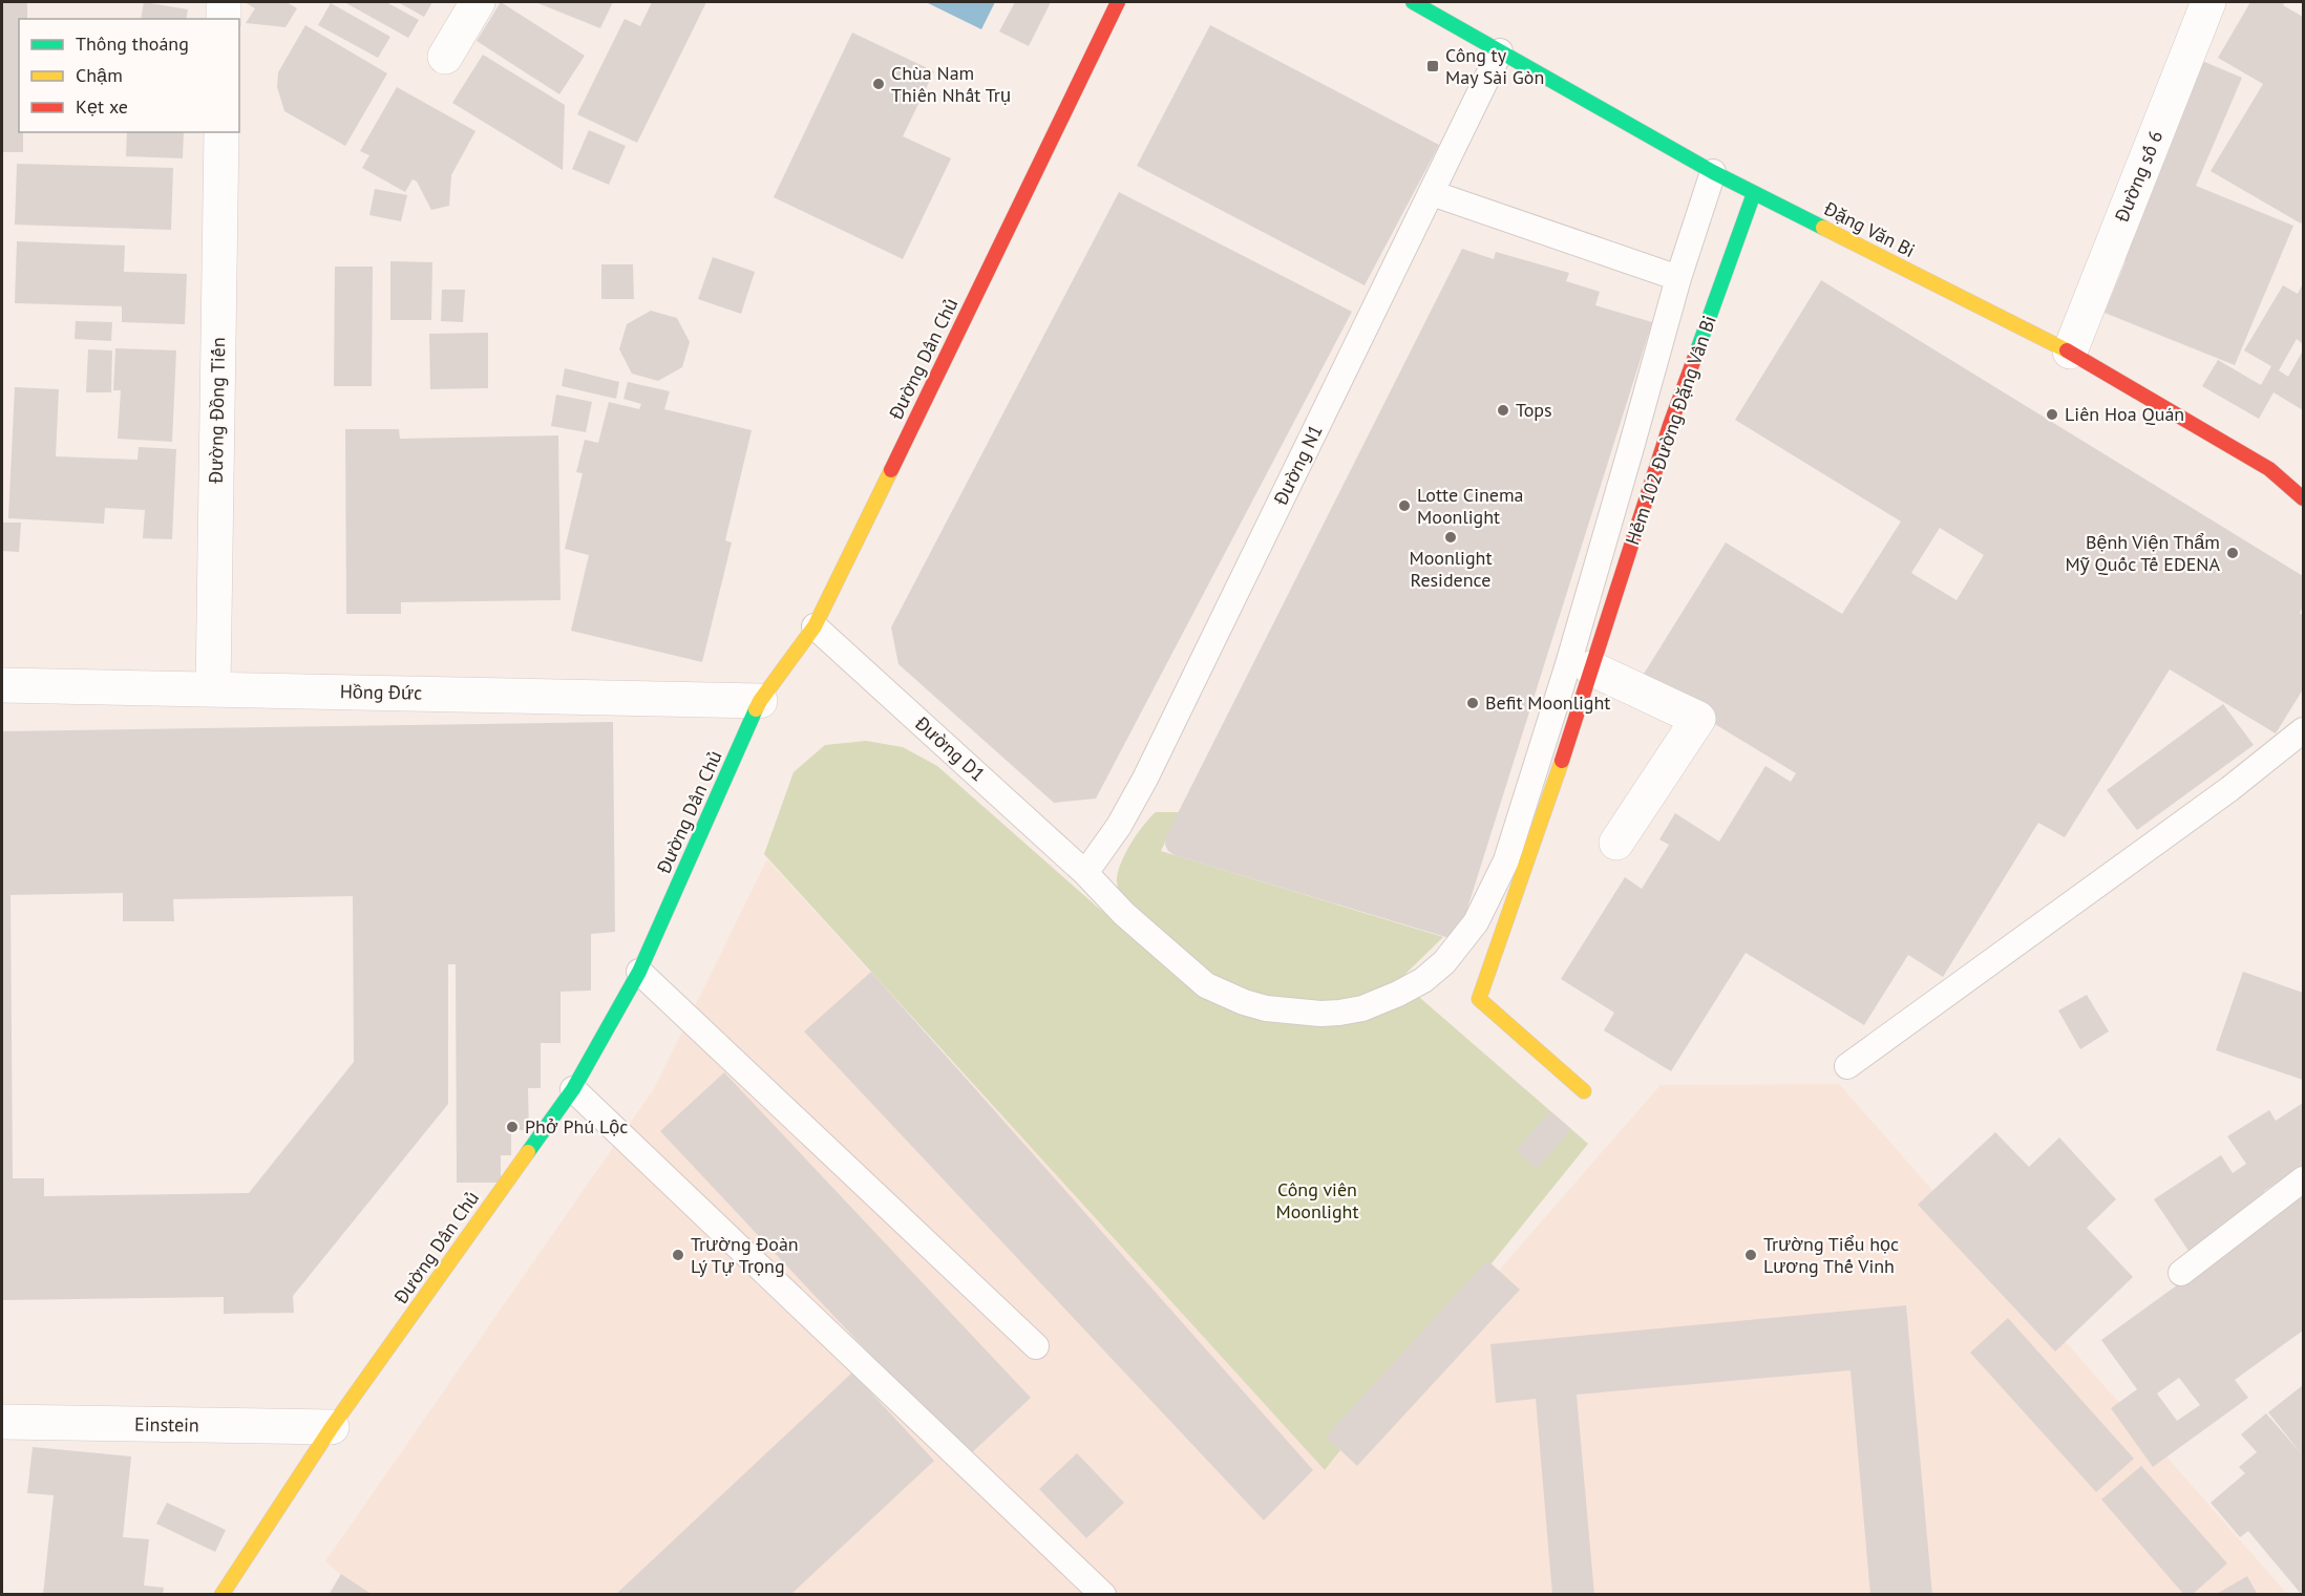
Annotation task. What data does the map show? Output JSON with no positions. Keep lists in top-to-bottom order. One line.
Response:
{"streets":{"street":["Đường số 6","Đặng Văn Bi","Đường Dân Chủ","Đường Đồng Tiến","Hẻm 102 Đường Đặng Vân Bi","Hồng Đức","Einstein"],"lane":["Đường N1","Đường D1"]},"crossings":[["Đường số 6","Đặng Văn Bi"],["Đặng Văn Bi","Hẻm 102 Đường Đặng Vân Bi"],["Đặng Văn Bi","Đường N1"],["Đặng Văn Bi","Đường D1"],["Đường Dân Chủ","Hồng Đức"],["Đường Dân Chủ","Đường D1"],["Đường Dân Chủ","Einstein"],["Đường Đồng Tiến","Hồng Đức"],["Đường N1","Đường D1"]],"parks":["Công viên Moonlight"],"places":{"transit":["Công ty May Sài Gòn"],"other":["Chùa Nam Thiên Nhất Trụ","Tops","Liên Hoa Quán","Lotte Cinema Moonlight","Moonlight Residence","Bệnh Viện Thẩm Mỹ Quốc Tế EDENA","Befit Moonlight","Phở Phú Lộc","Trường Đoàn Lý Tự Trọng","Trường Tiểu học Lương Thế Vinh"]},"legend":["Thông thoáng","Chậm","Kẹt xe"]}
